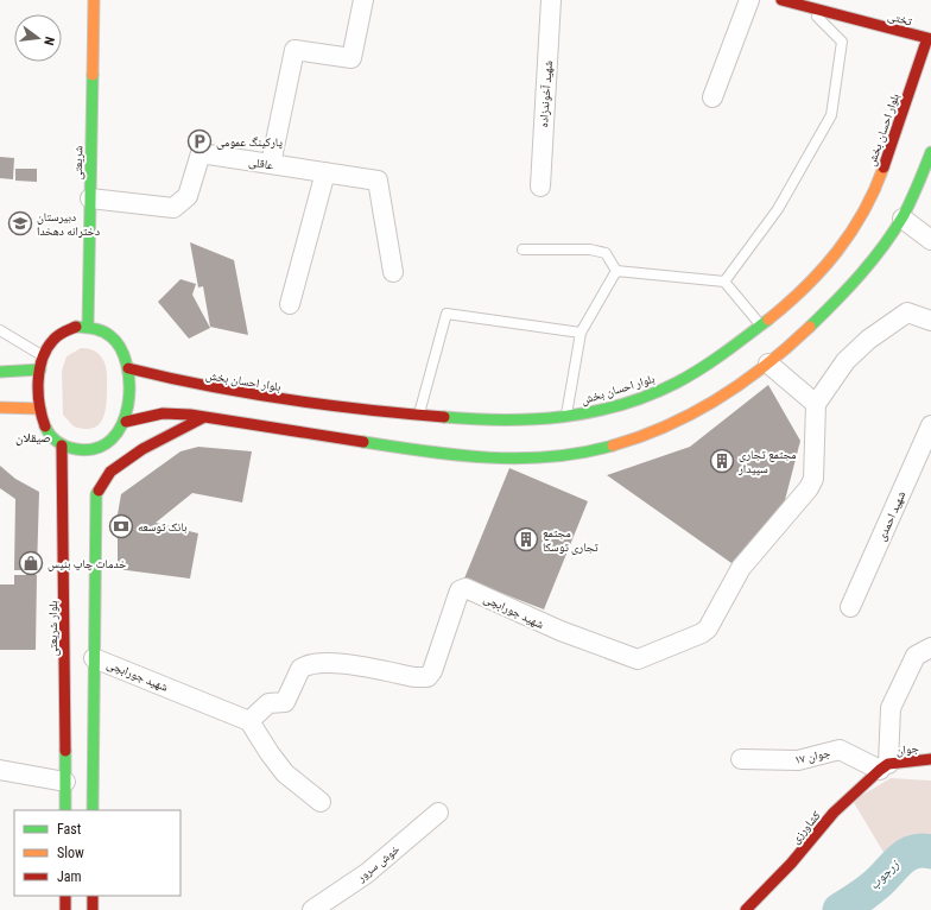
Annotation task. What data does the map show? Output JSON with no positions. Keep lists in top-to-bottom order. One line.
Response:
{"streets":{"main road":["تختی","بلوار احسان بخش","شریعتی","بلوار شریعتی","جوان","کشاورزی"],"street":["شهید آخوندزاده","عاقلی","شهید احمدی","شهید جورابچی","جوان ۱۷","خوش سرور"]},"crossings":[["تختی","بلوار احسان بخش"],["بلوار احسان بخش","شریعتی"],["بلوار احسان بخش","بلوار شریعتی"],["شریعتی","عاقلی"],["شریعتی","بلوار شریعتی"],["جوان","جوان ۱۷"],["جوان","کشاورزی"],["جوان ۱۷","کشاورزی"]],"districts":["صیقلان"],"water":["زرجوب"],"places":{"parking":["پارکینگ عمومی"],"school or university":["دبیرستان دخترانه دهخدا"],"building":["مجتمع تجاری سپیدار","مجتمع تجاری توسکا"],"bank":["بانک توسعه"],"shop":["خدمات چاپ بنیس"]},"legend":["Fast","Slow","Jam"],"north":"right"}
